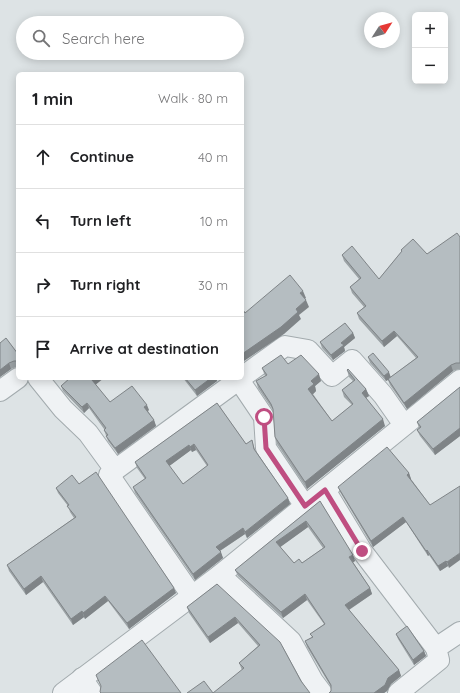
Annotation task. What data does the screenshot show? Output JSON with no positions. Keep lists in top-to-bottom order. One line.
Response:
{"north":"top right","page":{"map_buttons":["+","−"],"search":"Search here","heading":["1 min","Walk · 80 m"],"list":[["Continue","40 m"],["Turn left","10 m"],["Turn right","30 m"],"Arrive at destination"]}}
